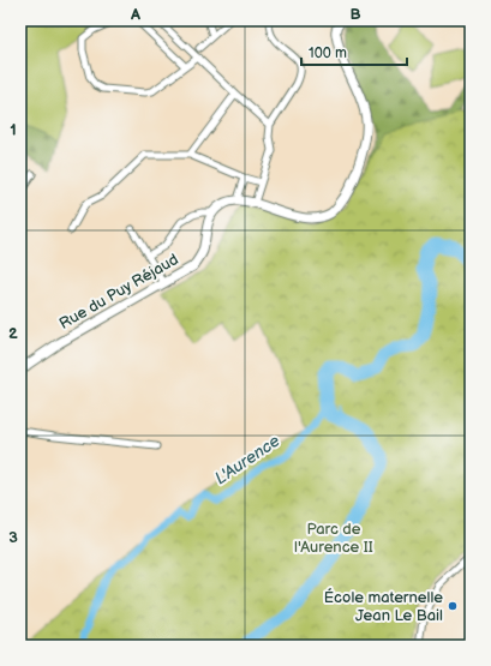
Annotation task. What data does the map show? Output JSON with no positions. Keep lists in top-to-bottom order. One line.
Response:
{"streets":{"street":["Rue du Puy Réjaud"]},"water":["L'Aurence"],"parks":["Parc de l'Aurence II"],"places":["École maternelle Jean Le Bail"],"scale_bar":"100 m","grid":{"columns":["A","B"],"rows":["1","2","3"]}}
